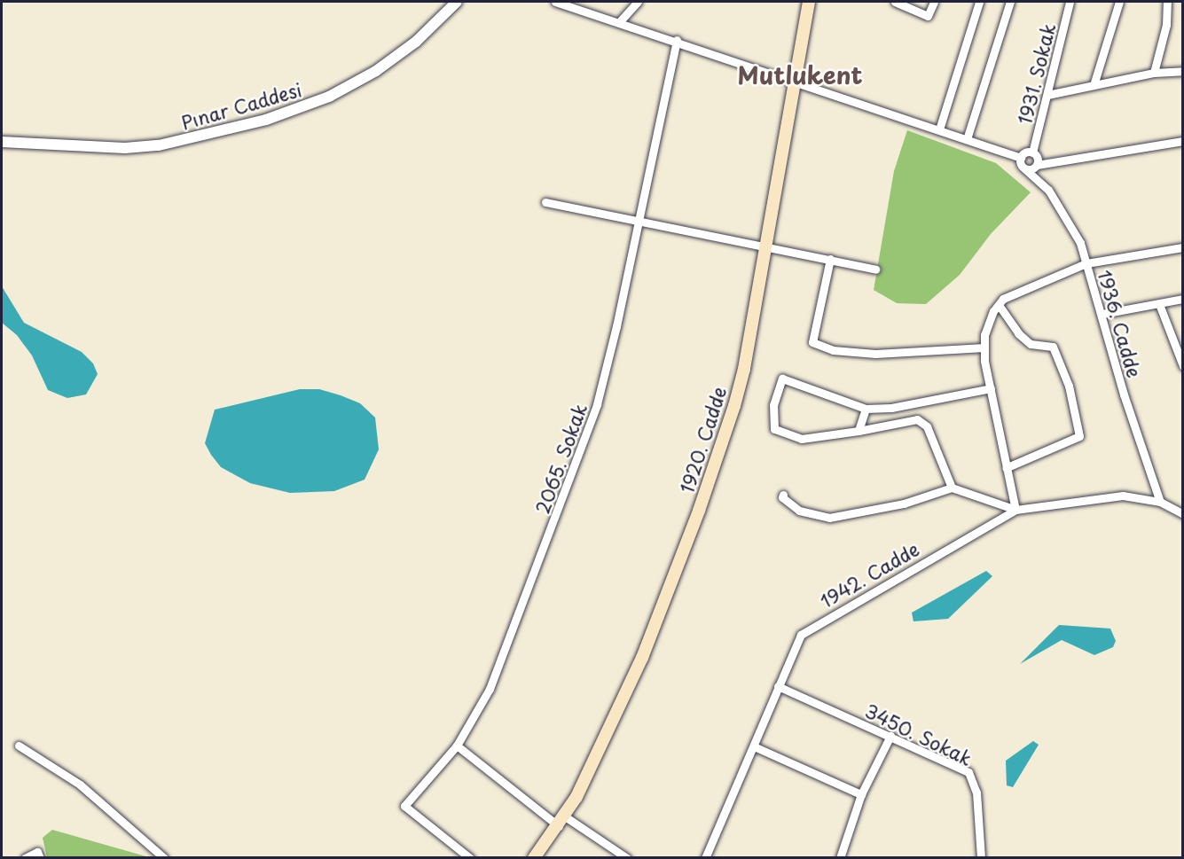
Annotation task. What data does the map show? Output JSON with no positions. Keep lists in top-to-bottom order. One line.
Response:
{"streets":{"main road":["1920. Cadde"],"street":["1931. Sokak","Pınar Caddesi","1936. Cadde","2065. Sokak","1942. Cadde","3450. Sokak"]},"crossings":[["1936. Cadde","1942. Cadde"],["1942. Cadde","3450. Sokak"]],"districts":["Mutlukent"]}
